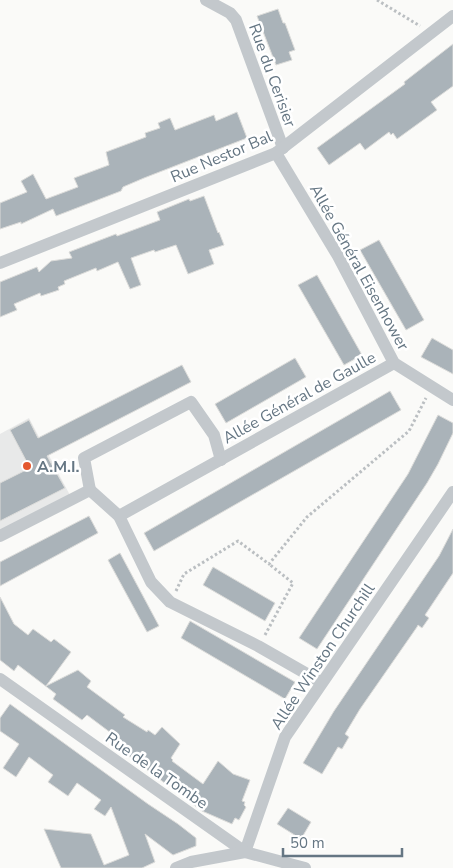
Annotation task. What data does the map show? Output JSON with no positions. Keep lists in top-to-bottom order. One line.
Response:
{"streets":{"street":["Rue du Cerisier","Rue Nestor Bal","Allée Général Eisenhower","Allée Général de Gaulle","Allée Winston Churchill","Rue de la Tombe"]},"crossings":[["Rue du Cerisier","Rue Nestor Bal"],["Rue du Cerisier","Allée Général Eisenhower"],["Rue Nestor Bal","Allée Général Eisenhower"],["Allée Général Eisenhower","Allée Général de Gaulle"],["Allée Winston Churchill","Rue de la Tombe"]],"places":["A.M.I."],"scale_bar":"50 m"}
